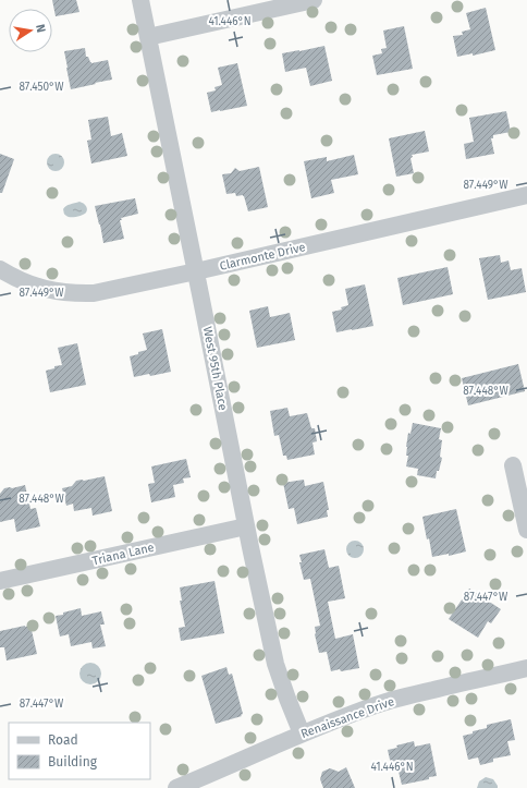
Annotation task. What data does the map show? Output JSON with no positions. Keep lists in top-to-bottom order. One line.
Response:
{"streets":{"street":["Clarmonte Drive","West 95th Place","Triana Lane","Renaissance Drive"]},"crossings":[["Clarmonte Drive","West 95th Place"],["West 95th Place","Triana Lane"],["West 95th Place","Renaissance Drive"]],"legend":["Road","Building"],"north":"right","coordinates":["41.446°N","87.450°W","87.449°W","87.448°W","87.447°W"]}
